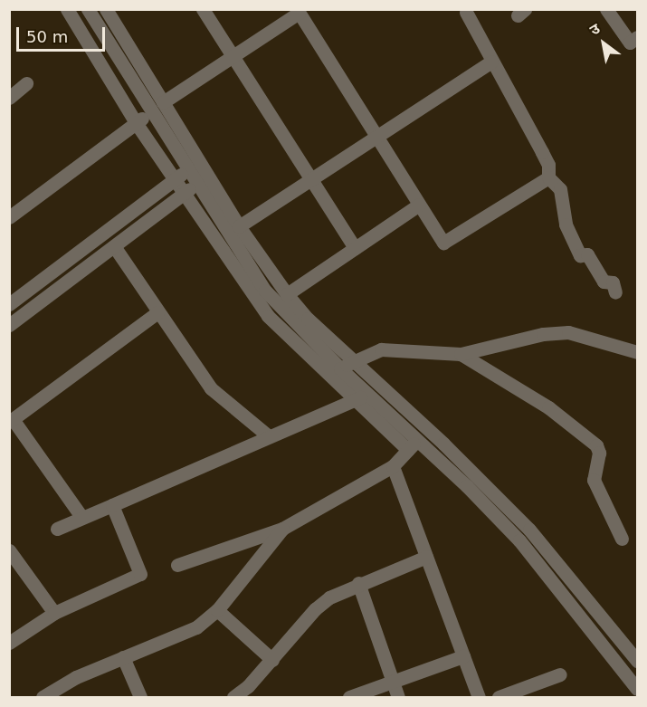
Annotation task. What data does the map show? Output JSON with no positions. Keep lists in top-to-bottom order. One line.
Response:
{"scale_bar":"50 m","north":"top left"}
